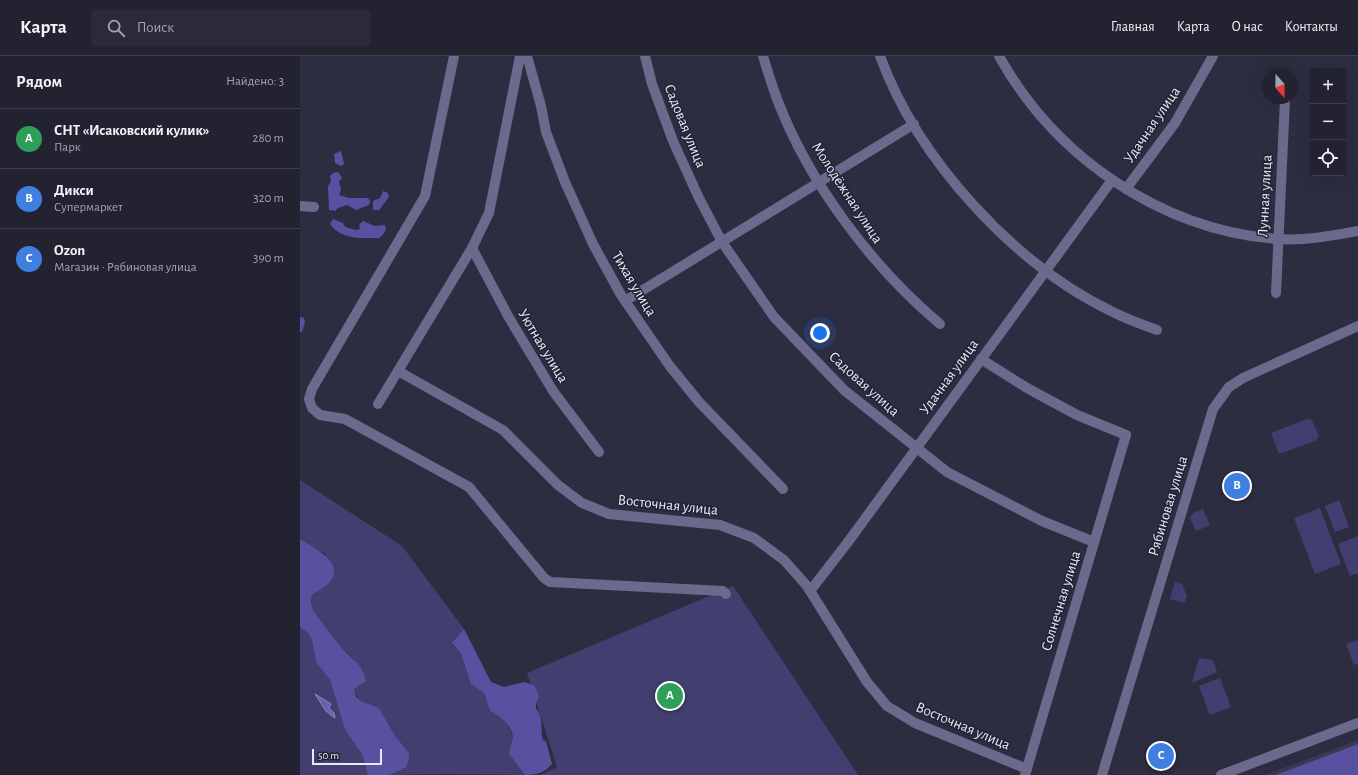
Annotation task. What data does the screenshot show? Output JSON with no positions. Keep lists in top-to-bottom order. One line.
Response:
{"streets":{"street":["Удачная улица","Садовая улица","Молодёжная улица","Лунная улица","Тихая улица","Уютная улица","Восточная улица","Рябиновая улица","Солнечная улица"]},"crossings":[["Удачная улица","Садовая улица"],["Удачная улица","Восточная улица"],["Удачная улица","Солнечная улица"],["Садовая улица","Солнечная улица"],["Восточная улица","Солнечная улица"]],"scale_bar":"50 m","north":"bottom","page":{"header":"Карта","search":"Поиск","nav":["Главная","Карта","О нас","Контакты"],"heading":["Рядом","Найдено: 3"],"map_buttons":["+","−"],"list":[{"mark":"A","name":"СНТ «Исаковский кулик»","note":"Парк","value":"280 m"},{"mark":"B","name":"Дикси","note":"Супермаркет","value":"320 m"},{"mark":"C","name":"Ozon","note":"Магазин · Рябиновая улица","value":"390 m"}],"pins":["B","A","C"],"scale":"50 m"}}
